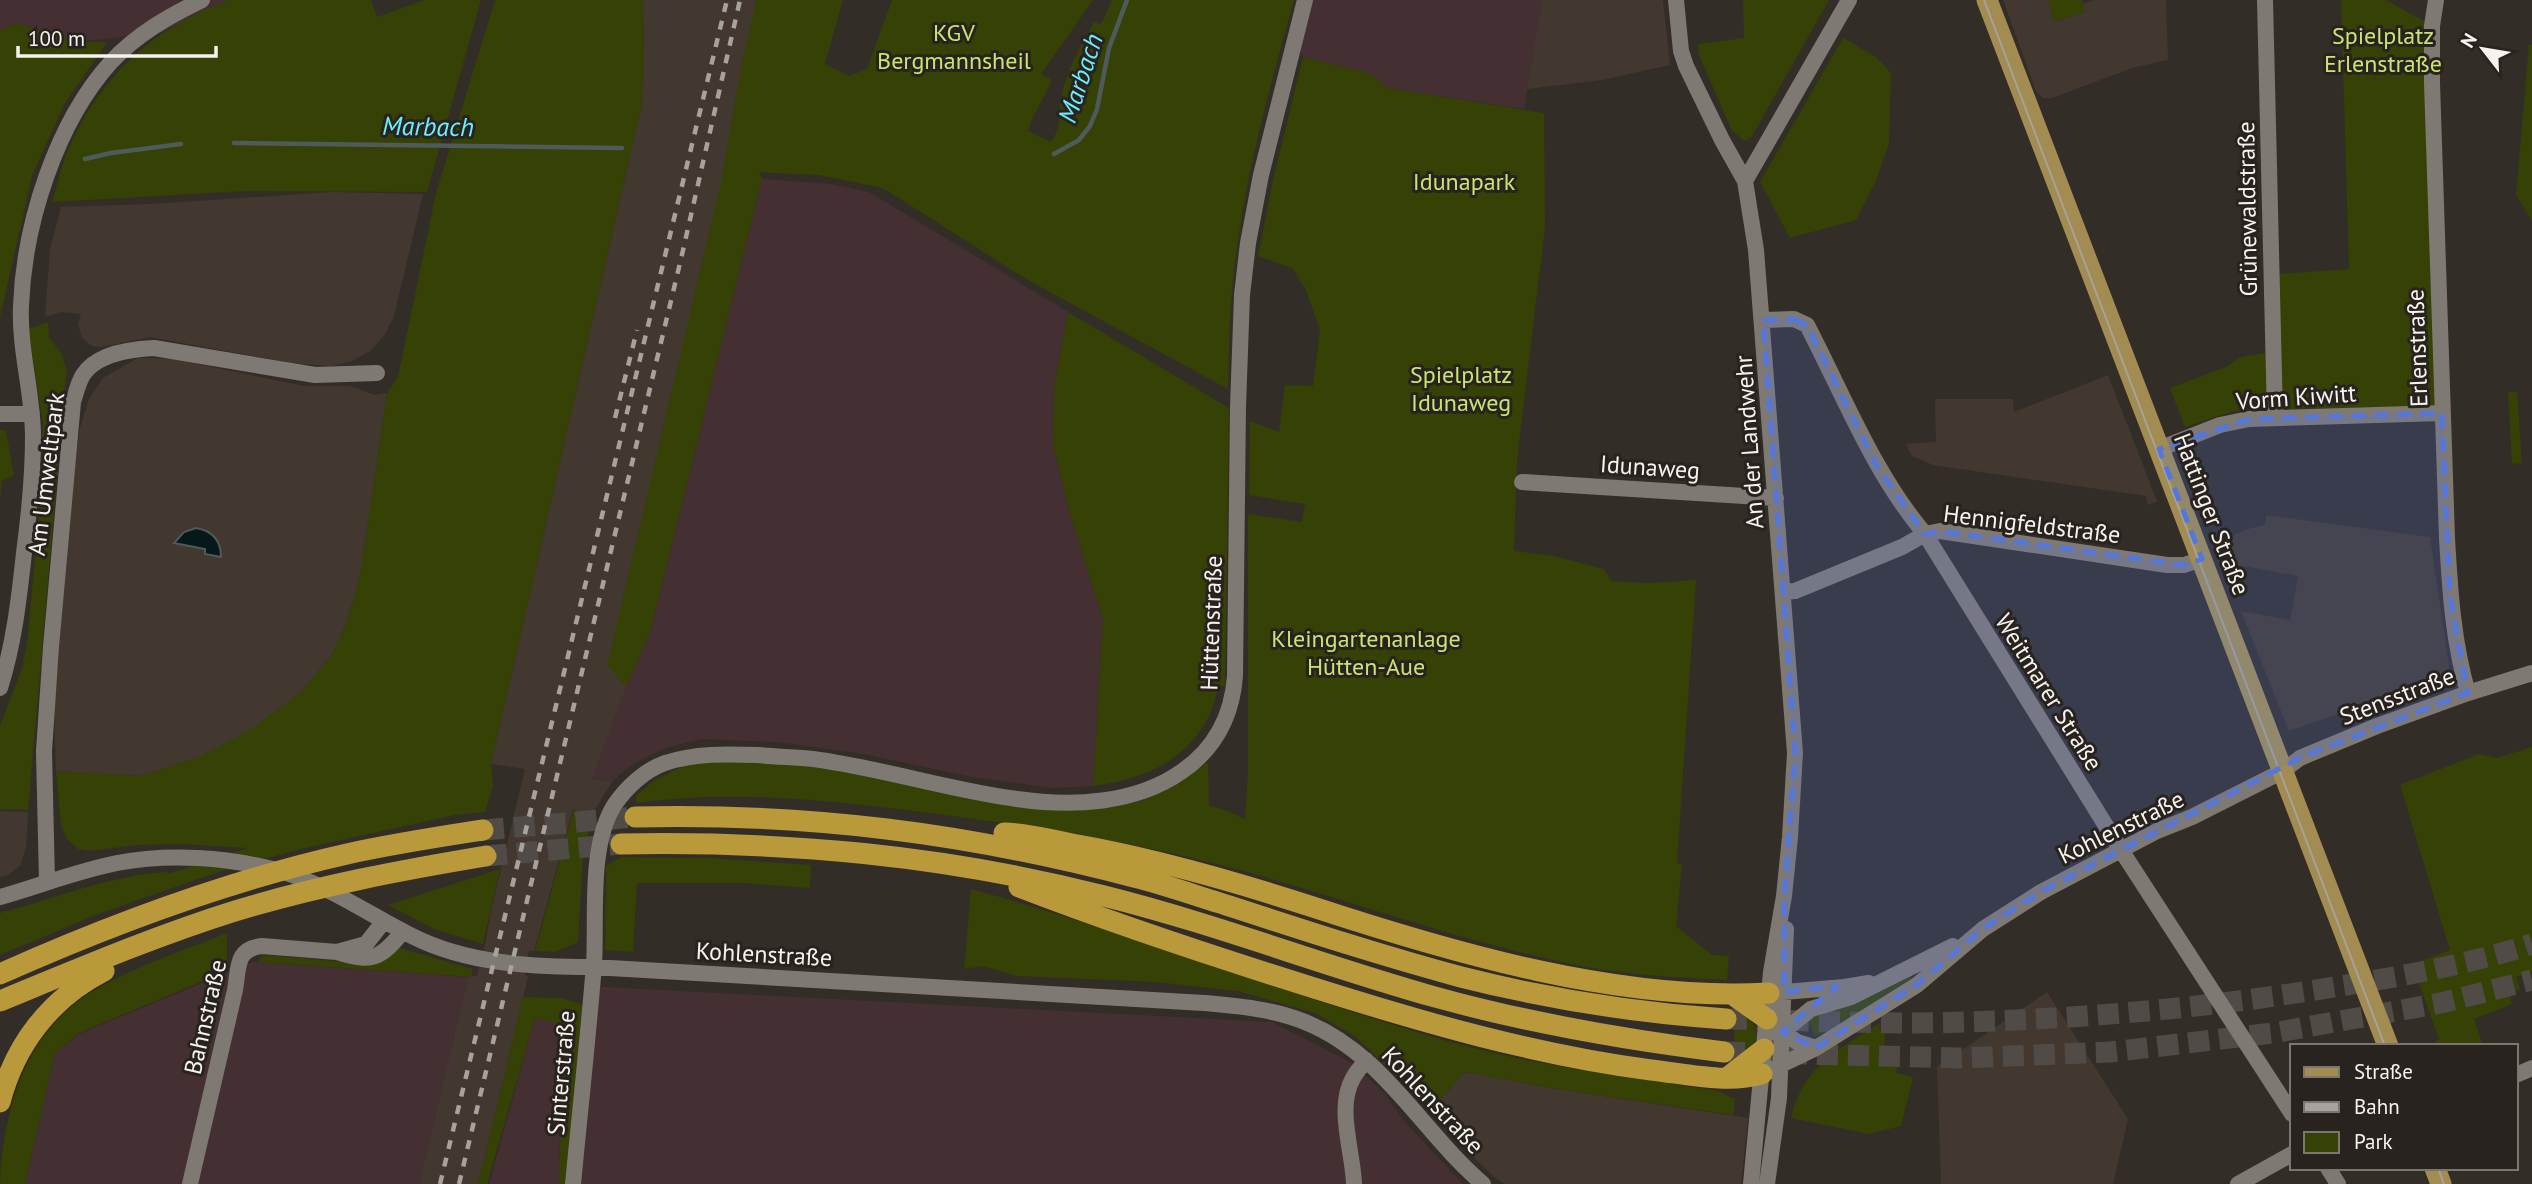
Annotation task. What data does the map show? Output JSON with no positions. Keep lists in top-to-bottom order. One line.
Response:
{"streets":{"main road":["Hattinger Straße"],"street":["Grünewaldstraße","Erlenstraße","Vorm Kiwitt","An der Landwehr","Idunaweg","Am Umweltpark","Hennigfeldstraße","Hüttenstraße","Weitmarer Straße","Stensstraße","Kohlenstraße","Bahnstraße","Sinterstraße"]},"crossings":[["Grünewaldstraße","Vorm Kiwitt"],["Erlenstraße","Vorm Kiwitt"],["Erlenstraße","Stensstraße"],["Vorm Kiwitt","Hattinger Straße"],["An der Landwehr","Idunaweg"],["An der Landwehr","Hennigfeldstraße"],["An der Landwehr","Weitmarer Straße"],["An der Landwehr","Kohlenstraße"],["Am Umweltpark","Kohlenstraße"],["Hattinger Straße","Hennigfeldstraße"],["Hattinger Straße","Stensstraße"],["Hattinger Straße","Kohlenstraße"],["Hennigfeldstraße","Weitmarer Straße"],["Hüttenstraße","Kohlenstraße"],["Hüttenstraße","Sinterstraße"],["Weitmarer Straße","Kohlenstraße"],["Stensstraße","Kohlenstraße"],["Kohlenstraße","Bahnstraße"],["Kohlenstraße","Sinterstraße"]],"water":["Marbach"],"parks":["KGV Bergmannsheil","Spielplatz Erlenstraße","Idunapark","Spielplatz Idunaweg","Kleingartenanlage Hütten-Aue"],"legend":["Straße","Bahn","Park"],"scale_bar":"100 m","north":"top left"}
